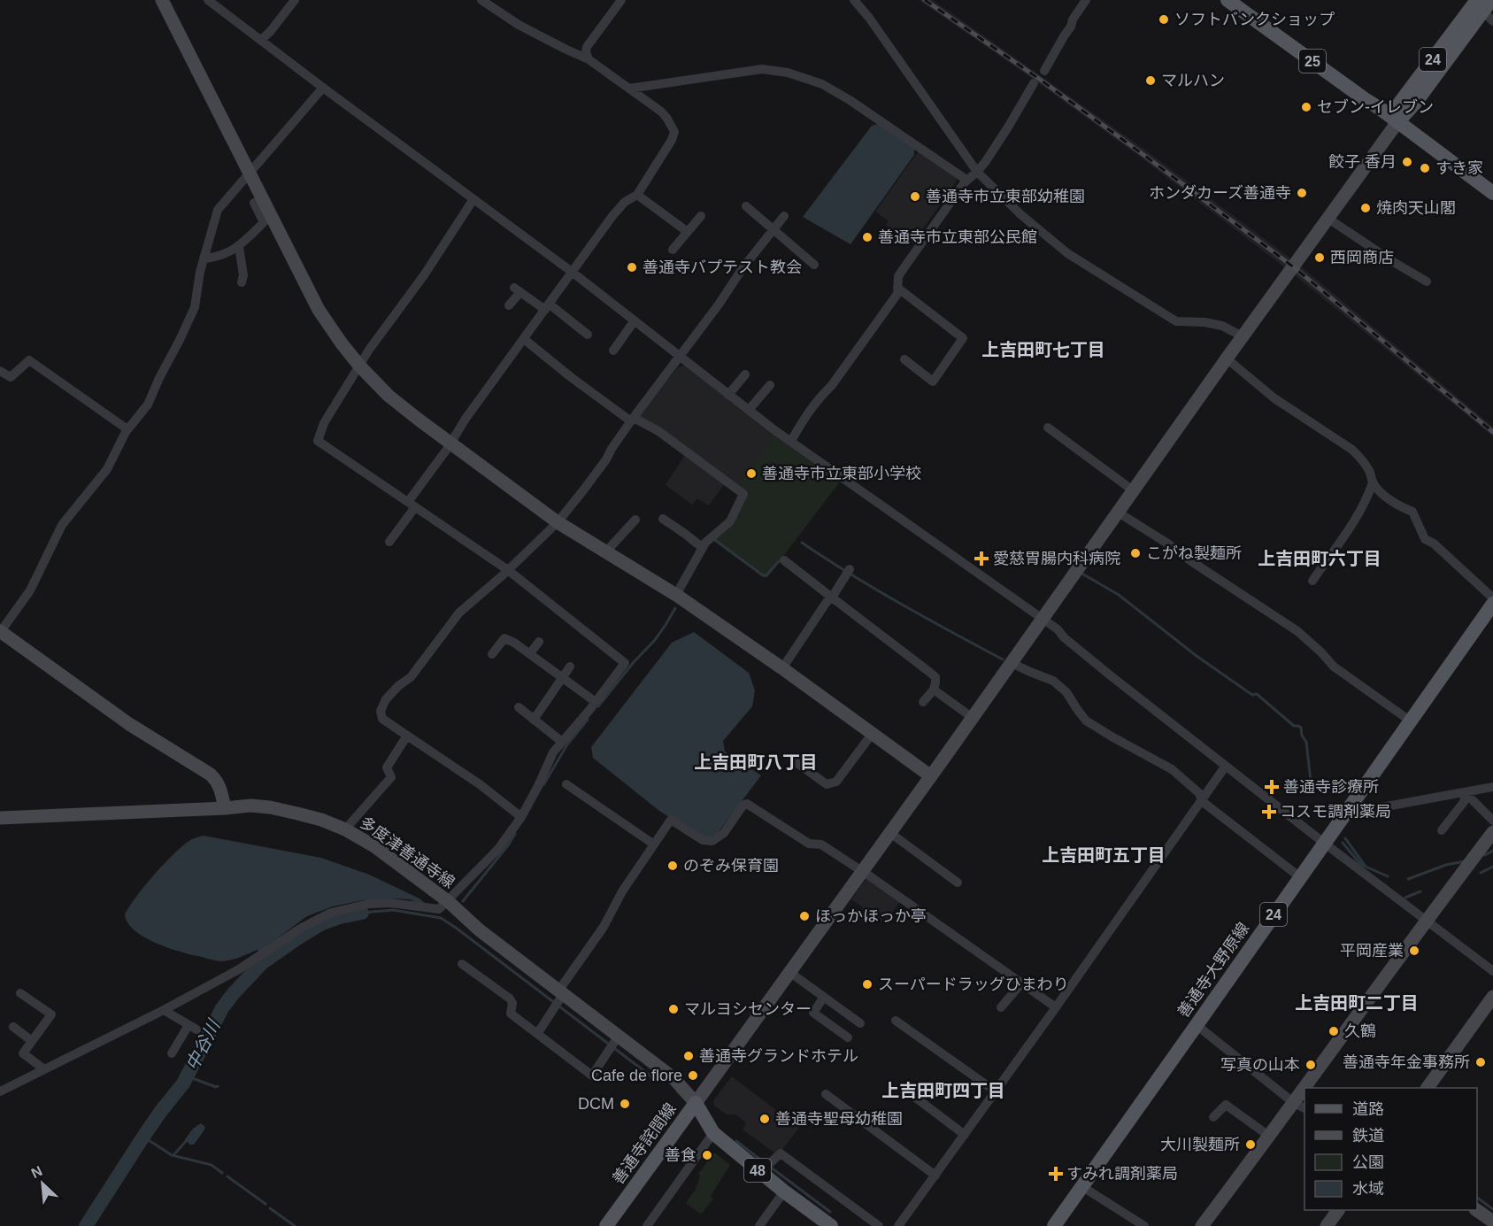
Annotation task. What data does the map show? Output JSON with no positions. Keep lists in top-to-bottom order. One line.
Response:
{"streets":{"main road":["24","25","善通寺大野原線","善通寺詫間線","48"],"street":["多度津善通寺線"]},"crossings":[["24","25"],["多度津善通寺線","善通寺詫間線"]],"districts":["上吉田町七丁目","上吉田町六丁目","上吉田町八丁目","上吉田町五丁目","上吉田町二丁目","上吉田町四丁目"],"water":["中谷川"],"places":{"other":["ソフトバンクショップ","マルハン","セブン-イレブン","餃子 香月","すき家","ホンダカーズ善通寺","善通寺市立東部幼稚園","焼肉天山閣","善通寺市立東部公民館","西岡商店","善通寺バプテスト教会","善通寺市立東部小学校","こがね製麺所","のぞみ保育園","ほっかほっか亭","平岡産業","スーパードラッグひまわり","マルヨシセンター","久鶴","善通寺グランドホテル","善通寺年金事務所","写真の山本","Cafe de flore","DCM","善通寺聖母幼稚園","大川製麺所","善食"],"health":["愛慈胃腸内科病院","善通寺診療所","コスモ調剤薬局","すみれ調剤薬局"]},"legend":["道路","鉄道","公園","水域"],"north":"top left"}
